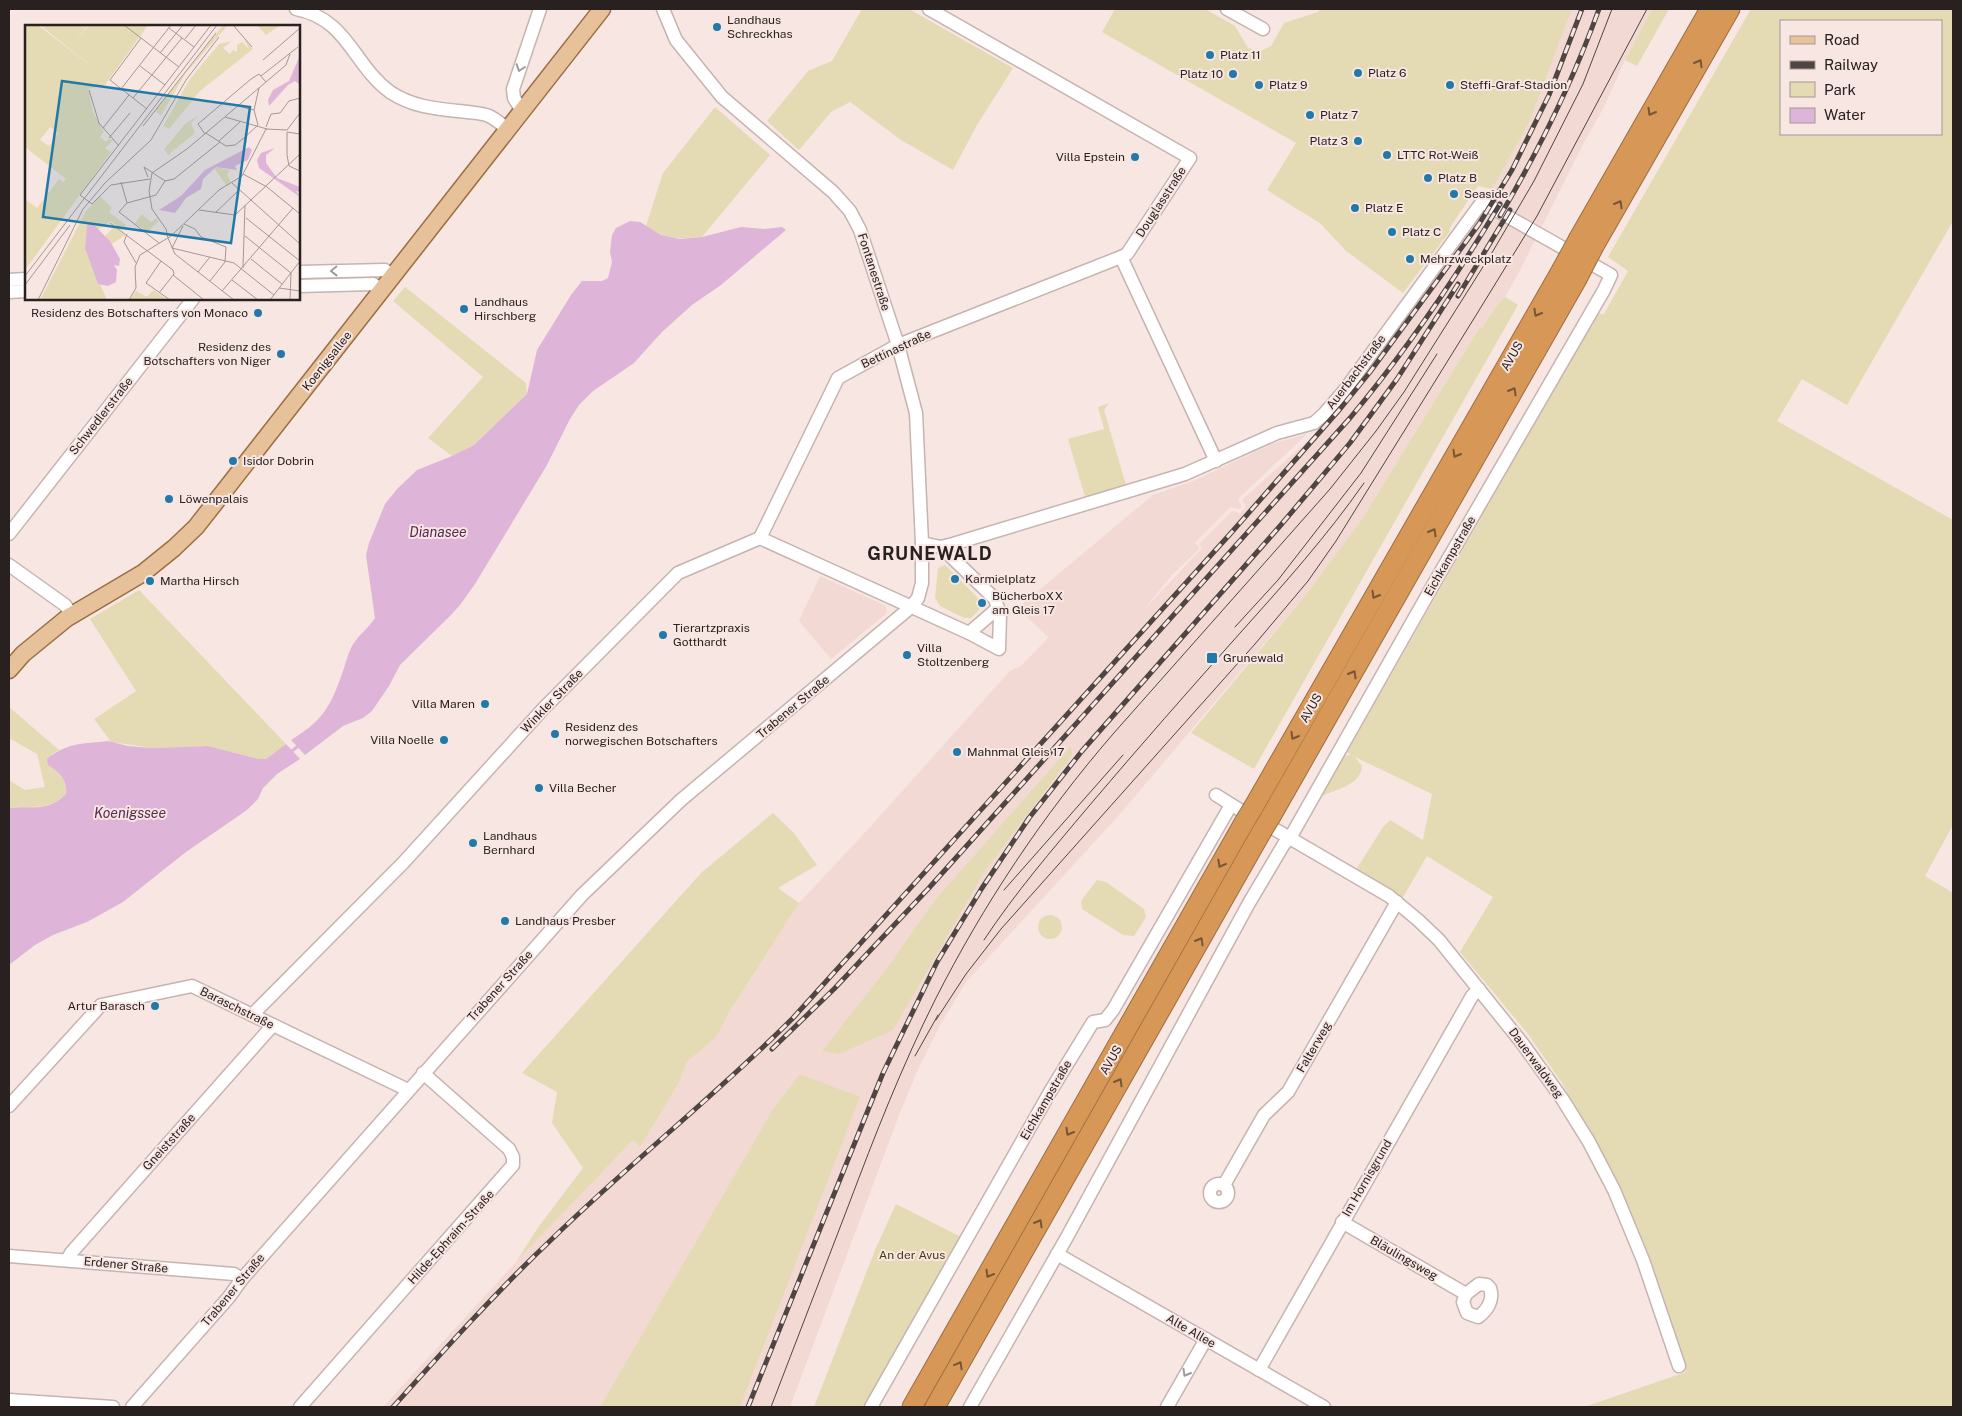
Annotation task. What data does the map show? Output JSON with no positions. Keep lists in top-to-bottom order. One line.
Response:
{"streets":{"highway":["AVUS"],"main road":["Koenigsallee"],"street":["Douglasstraße","Fontanestraße","Bettinastraße","Auerbachstraße","Schwedlerstraße","Eichkampstraße","Winkler Straße","Trabener Straße","Baraschstraße","Falterweg","Dauerwaldweg","Gneiststraße","Im Hornisgrund","Hilde-Ephraim-Straße","Bläulingsweg","Erdener Straße","Alte Allee"]},"crossings":[["Douglasstraße","Bettinastraße"],["Fontanestraße","Bettinastraße"],["Fontanestraße","Auerbachstraße"],["Fontanestraße","Trabener Straße"],["Bettinastraße","Winkler Straße"],["AVUS","Eichkampstraße"],["Auerbachstraße","Eichkampstraße"],["Eichkampstraße","Dauerwaldweg"],["Eichkampstraße","Alte Allee"],["Winkler Straße","Baraschstraße"],["Trabener Straße","Baraschstraße"],["Trabener Straße","Hilde-Ephraim-Straße"],["Trabener Straße","Erdener Straße"],["Baraschstraße","Gneiststraße"],["Falterweg","Dauerwaldweg"],["Dauerwaldweg","Im Hornisgrund"],["Gneiststraße","Erdener Straße"],["Im Hornisgrund","Bläulingsweg"],["Im Hornisgrund","Alte Allee"]],"districts":["GRUNEWALD"],"water":["Dianasee","Koenigssee"],"parks":["An der Avus"],"places":{"other":["Landhaus Schreckhas","Platz 11","Platz 6","Platz 10","Platz 9","Steffi-Graf-Stadion","Platz 7","Platz 3","LTTC Rot-Weiß","Villa Epstein","Platz B","Seaside","Platz E","Platz C","Mehrzweckplatz","Landhaus Hirschberg","Residenz des Botschafters von Monaco","Residenz des Botschafters von Niger","Isidor Dobrin","Löwenpalais","Karmielplatz","Martha Hirsch","BücherboXX am Gleis 17","Tierartzpraxis Gotthardt","Villa Stoltzenberg","Villa Maren","Residenz des norwegischen Botschafters","Villa Noelle","Mahnmal Gleis 17","Villa Becher","Landhaus Bernhard","Landhaus Presber","Artur Barasch"],"transit":["Grunewald"]},"legend":["Road","Railway","Park","Water"]}
